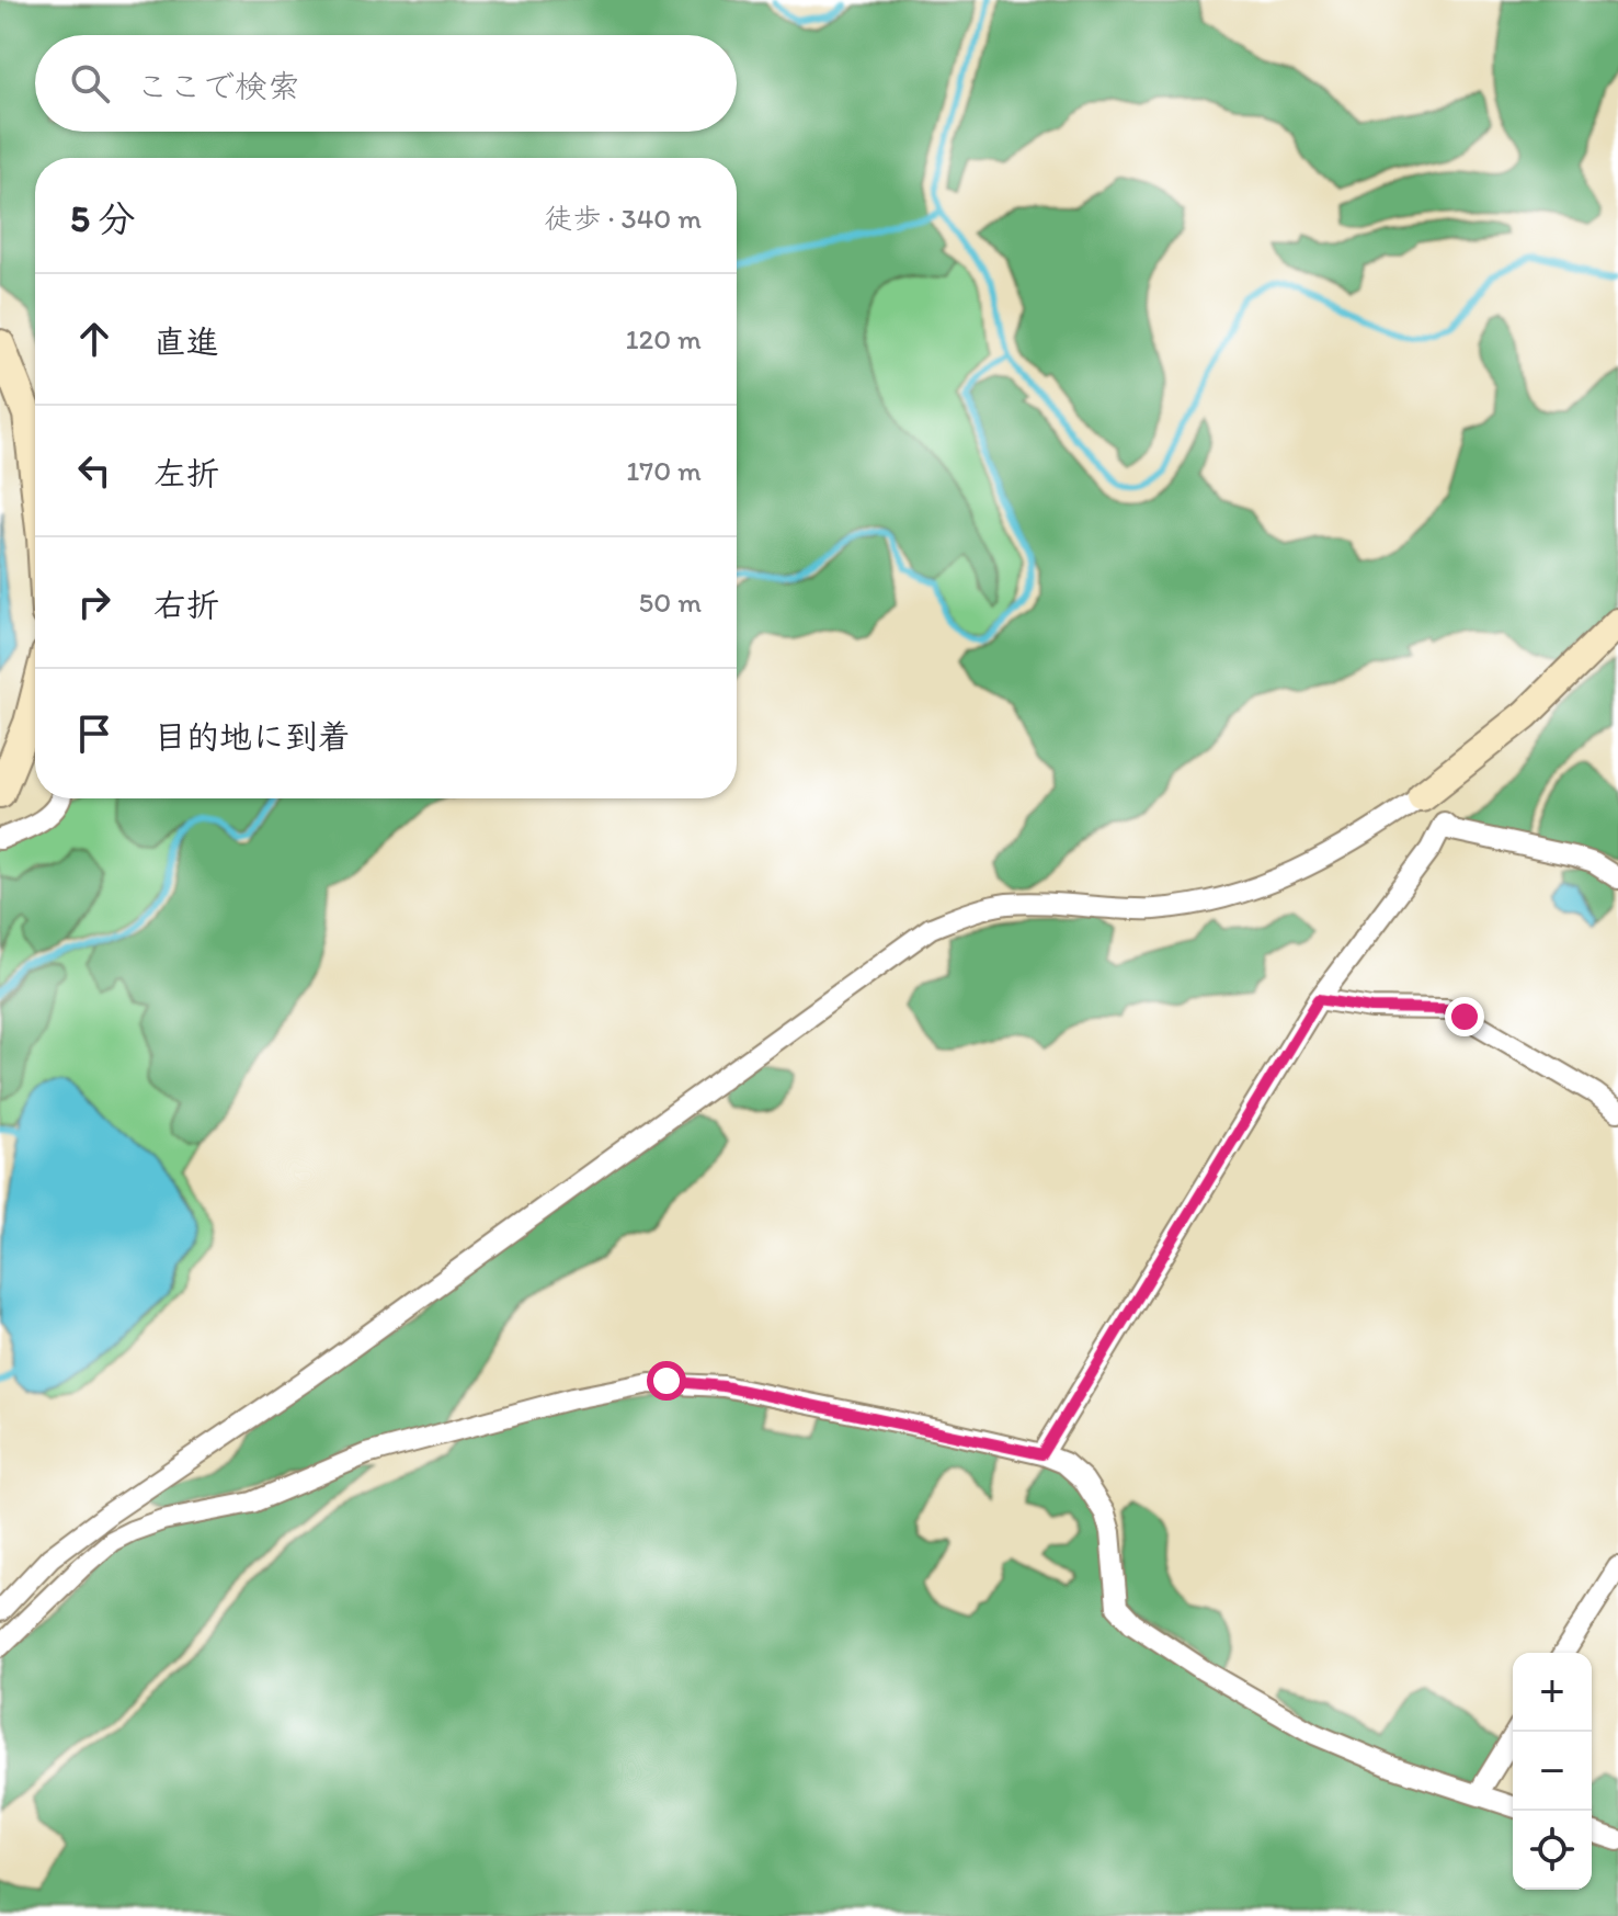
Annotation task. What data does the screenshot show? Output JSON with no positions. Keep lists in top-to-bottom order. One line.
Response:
{"page":{"search":"ここで検索","heading":["5 分","徒歩 · 340 m"],"list":[["直進","120 m"],["左折","170 m"],["右折","50 m"],"目的地に到着"],"map_buttons":["+","−"]}}
